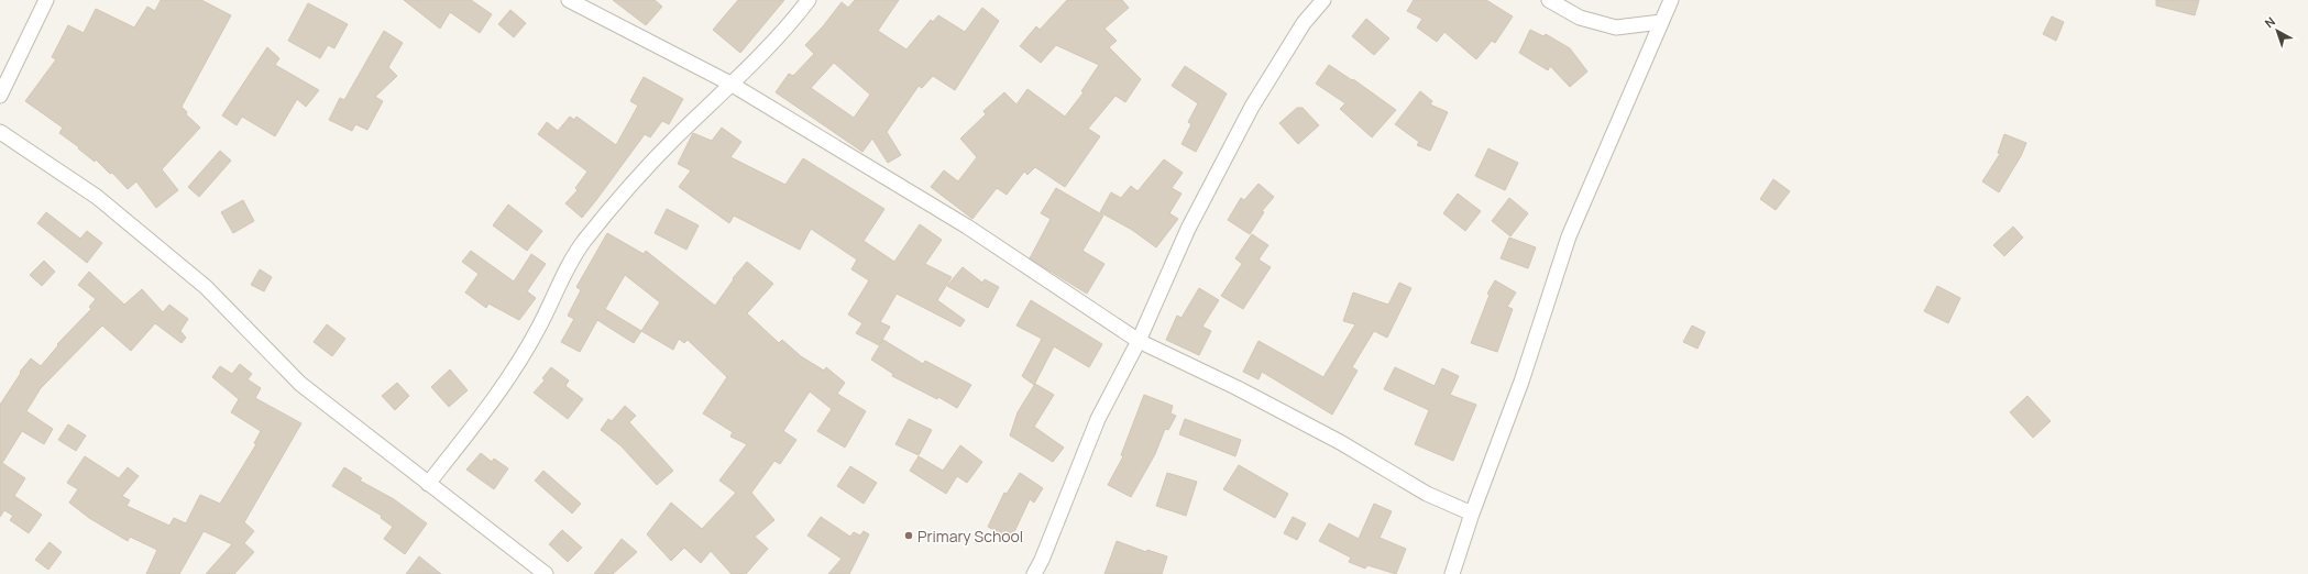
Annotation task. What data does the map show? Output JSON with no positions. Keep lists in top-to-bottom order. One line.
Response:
{"places":["Primary School"],"north":"top left"}
